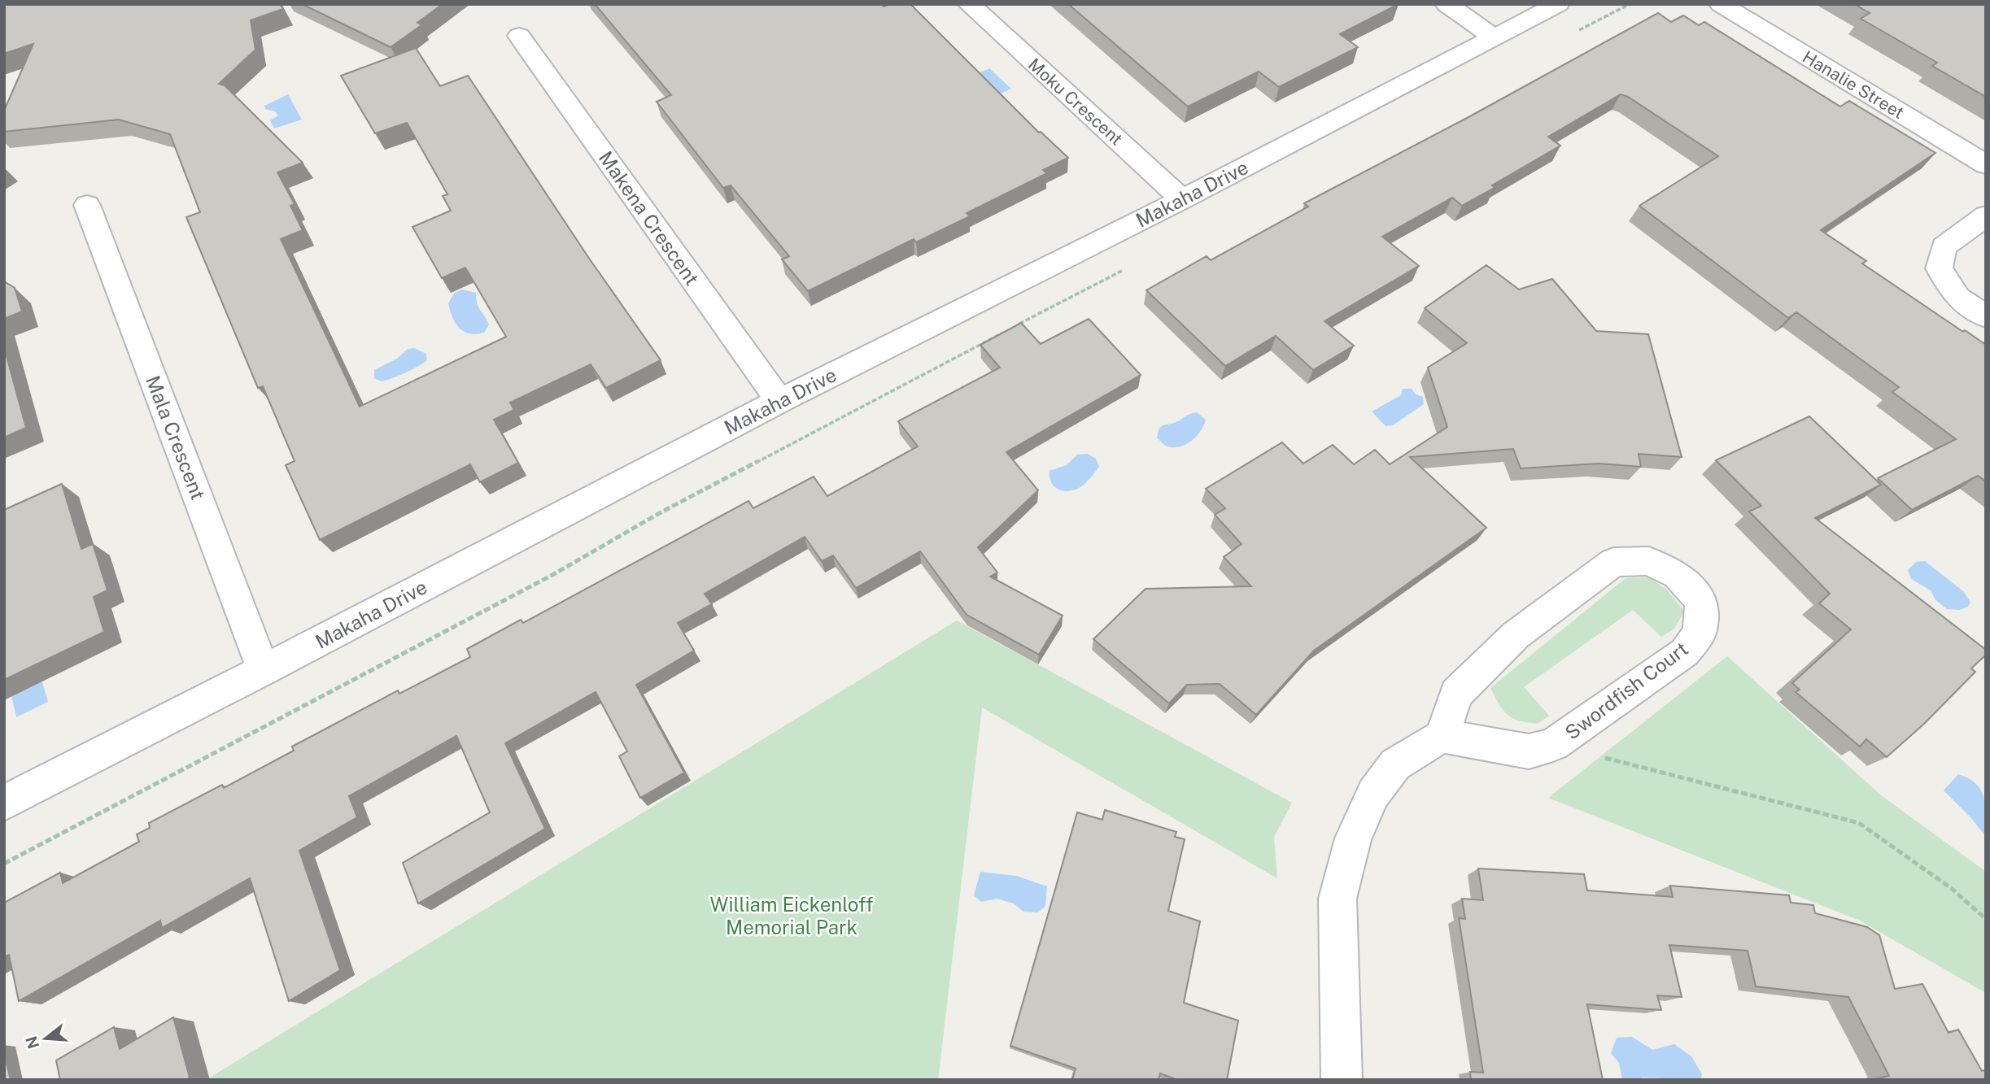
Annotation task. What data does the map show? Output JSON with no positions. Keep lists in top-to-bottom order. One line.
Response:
{"streets":{"street":["Hanalie Street","Moku Crescent","Makaha Drive","Makena Crescent","Mala Crescent","Swordfish Court"]},"crossings":[["Moku Crescent","Makaha Drive"],["Makaha Drive","Makena Crescent"],["Makaha Drive","Mala Crescent"]],"parks":["William Eickenloff Memorial Park"],"north":"left"}
